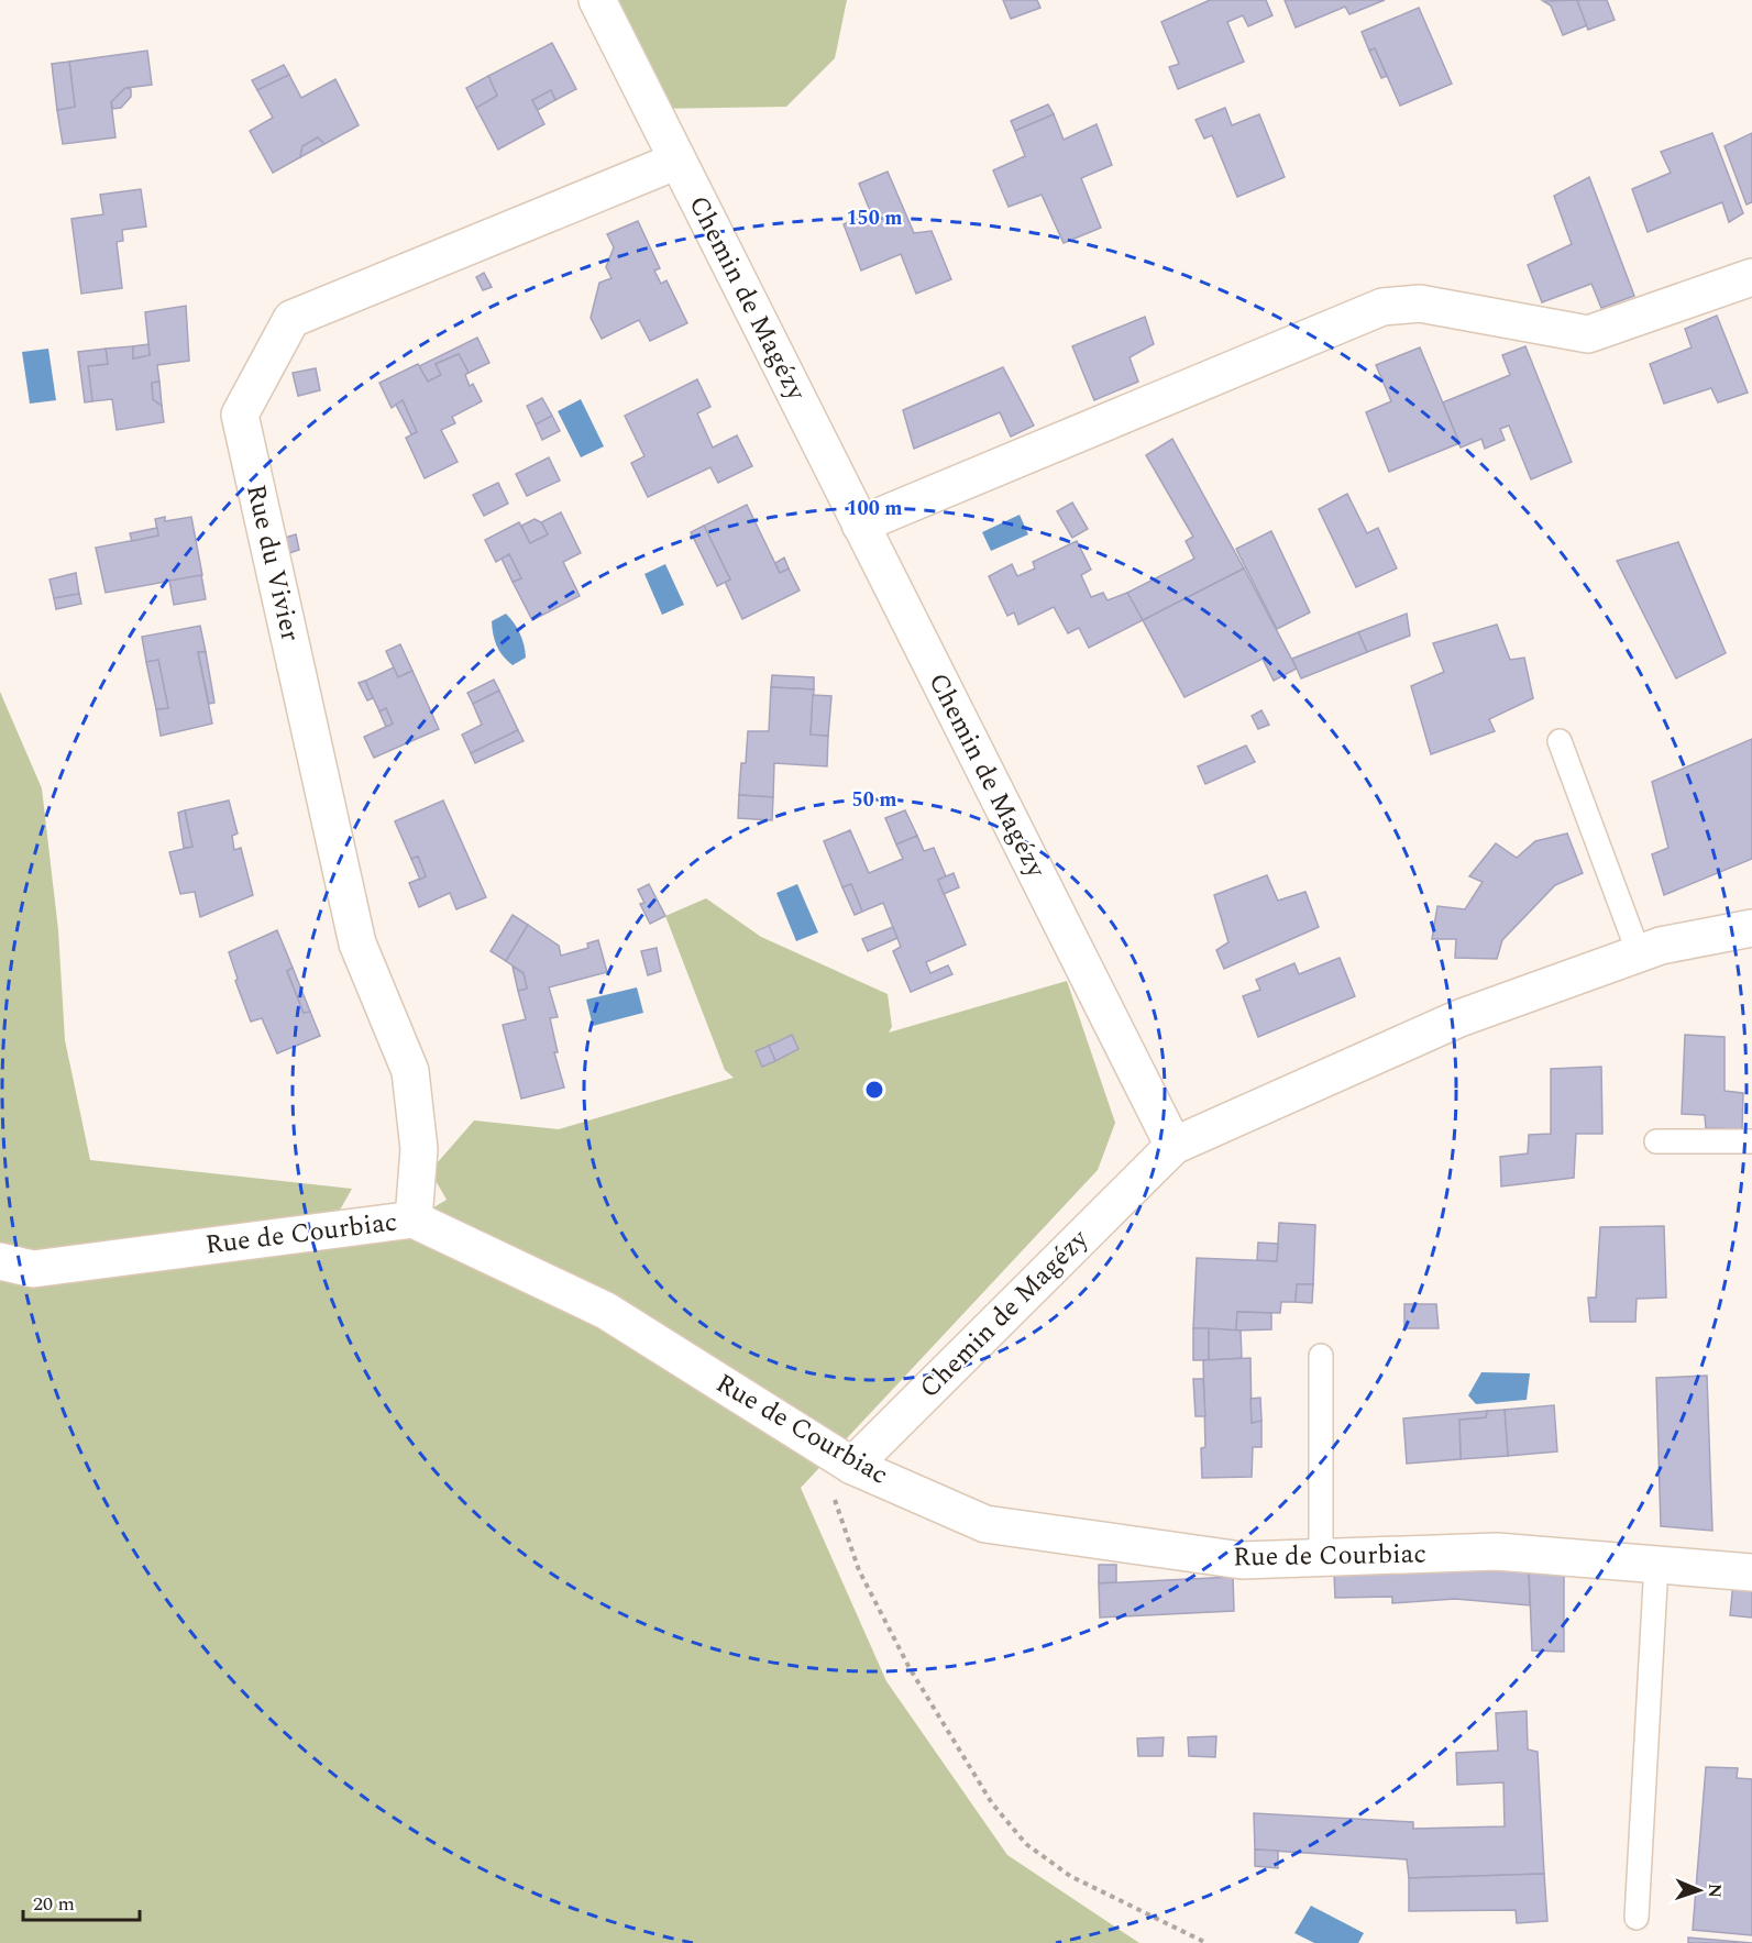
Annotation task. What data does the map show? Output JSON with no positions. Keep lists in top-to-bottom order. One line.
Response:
{"streets":{"street":["Chemin de Magézy","Rue du Vivier","Rue de Courbiac"]},"crossings":[["Chemin de Magézy","Rue du Vivier"],["Chemin de Magézy","Rue de Courbiac"],["Rue du Vivier","Rue de Courbiac"]],"scale_bar":"20 m","north":"right","rings":["150 m","100 m","50 m"]}
